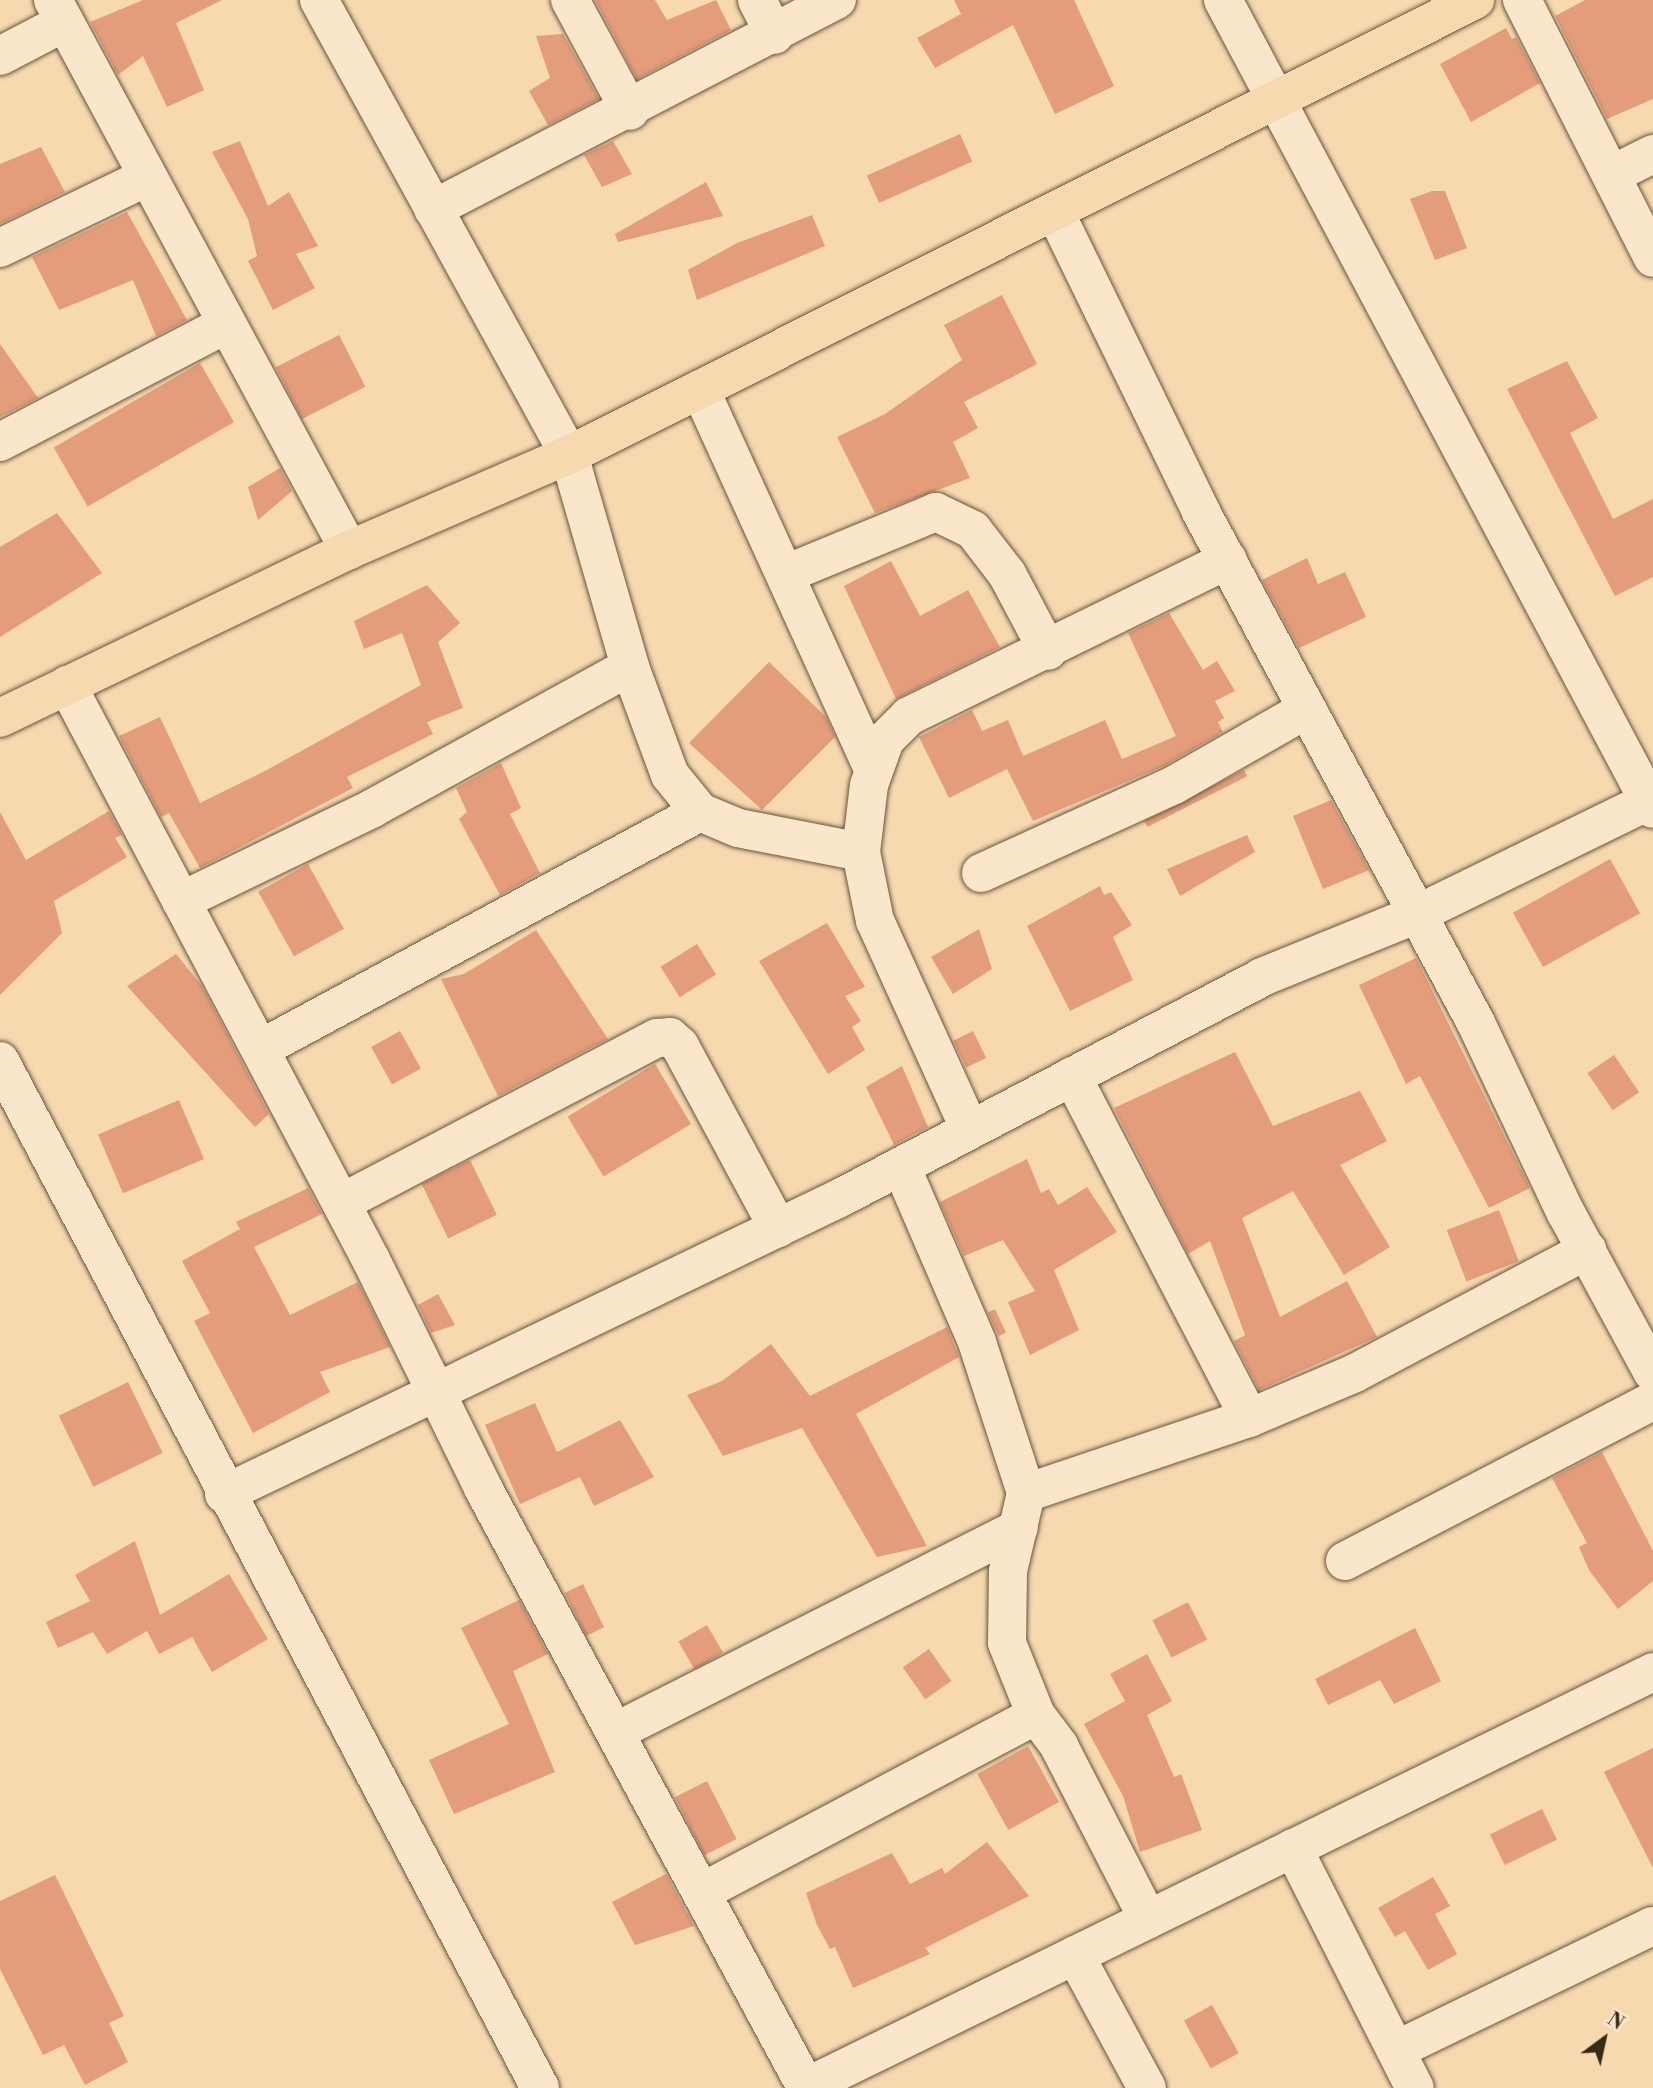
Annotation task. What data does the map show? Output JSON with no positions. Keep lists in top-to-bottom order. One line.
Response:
{"north":"top right"}
